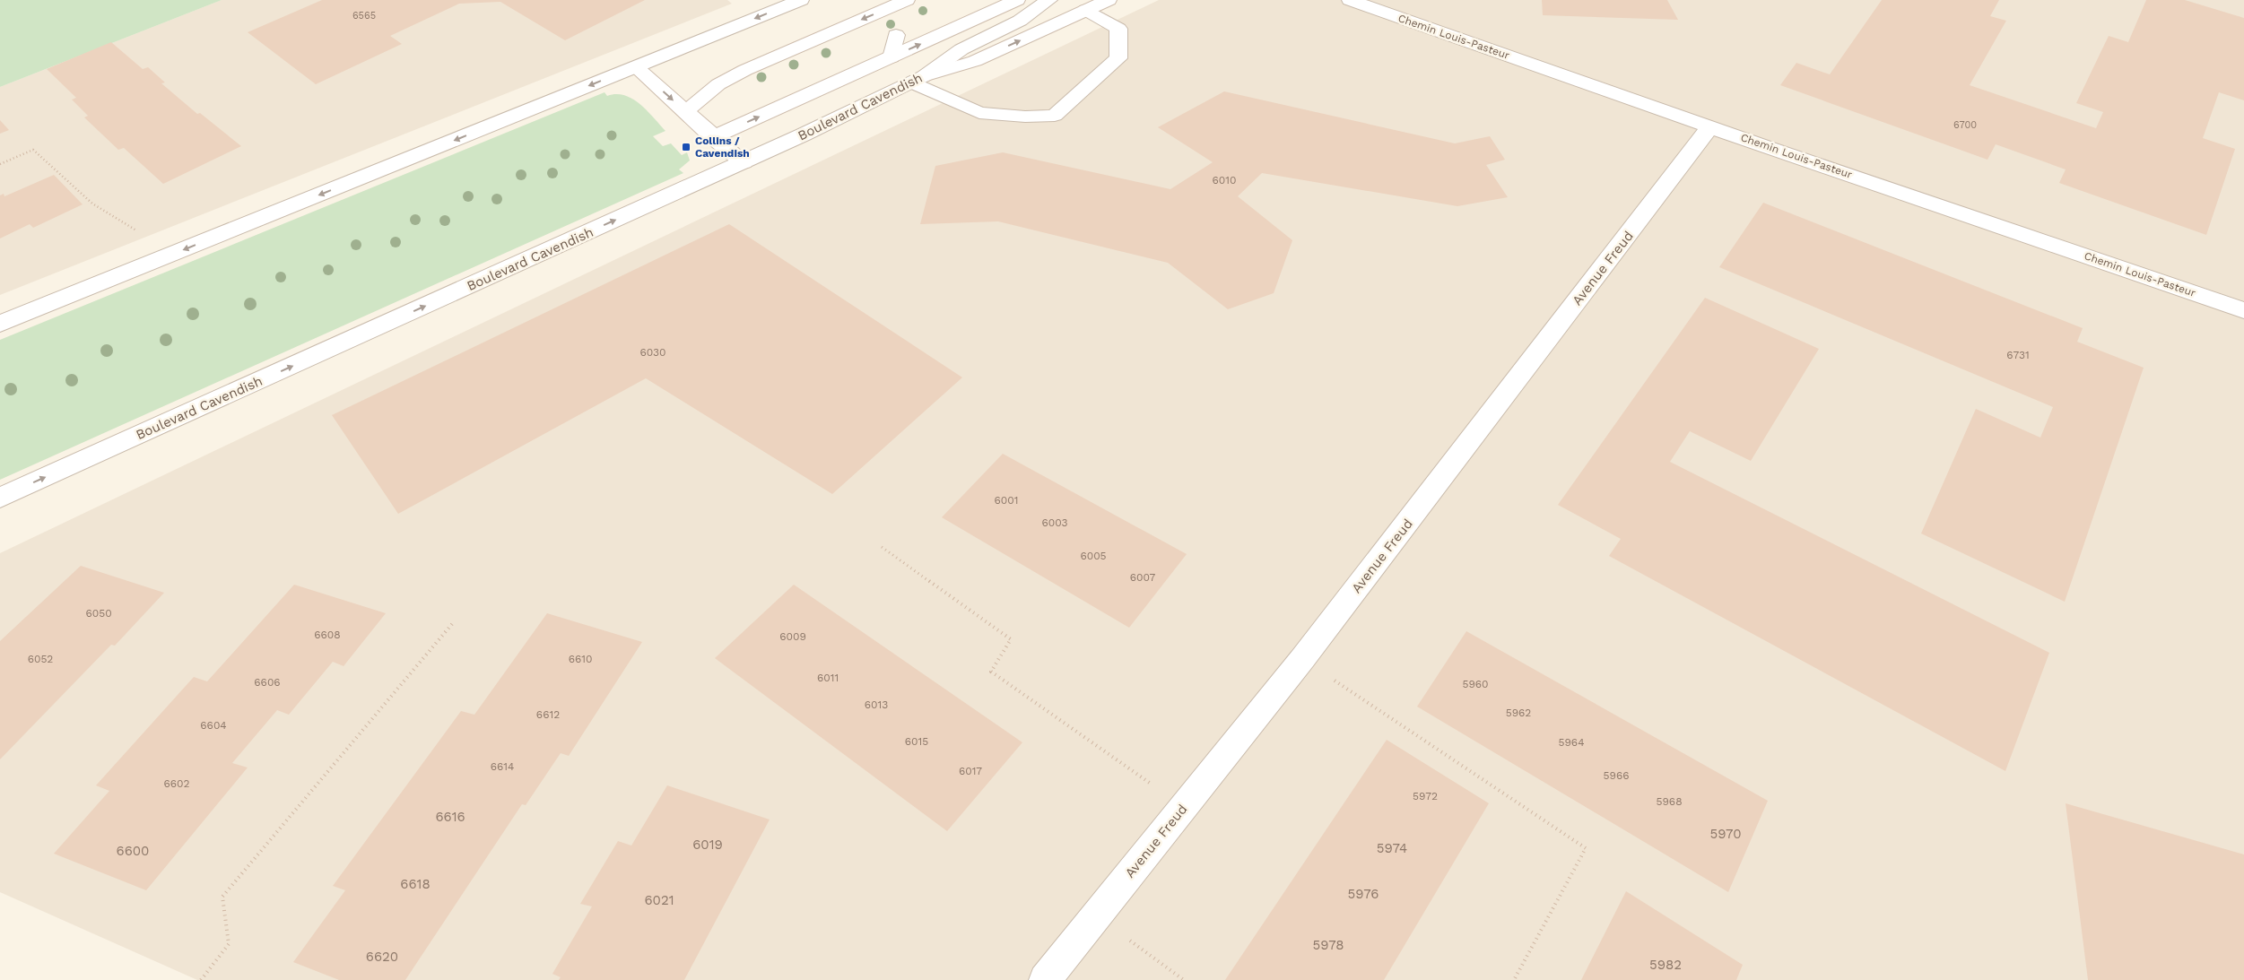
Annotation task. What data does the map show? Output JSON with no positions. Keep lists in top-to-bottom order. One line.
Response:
{"streets":{"street":["Chemin Louis-Pasteur","Boulevard Cavendish","Avenue Freud"]},"crossings":[["Chemin Louis-Pasteur","Avenue Freud"]],"places":{"transit":["Collins / Cavendish"]},"house_numbers":["6565","6700","6010","6030","6731","6001","6003","6005","6007","6050","6608","6009","6052","6610","6011","6606","5960","6013","5962","6612","6604","6015","5964","6614","6017","5966","6602","5972","5968","6616","5970","6019","5974","6600","6618","5976","6021","5978","6620","5982"]}
